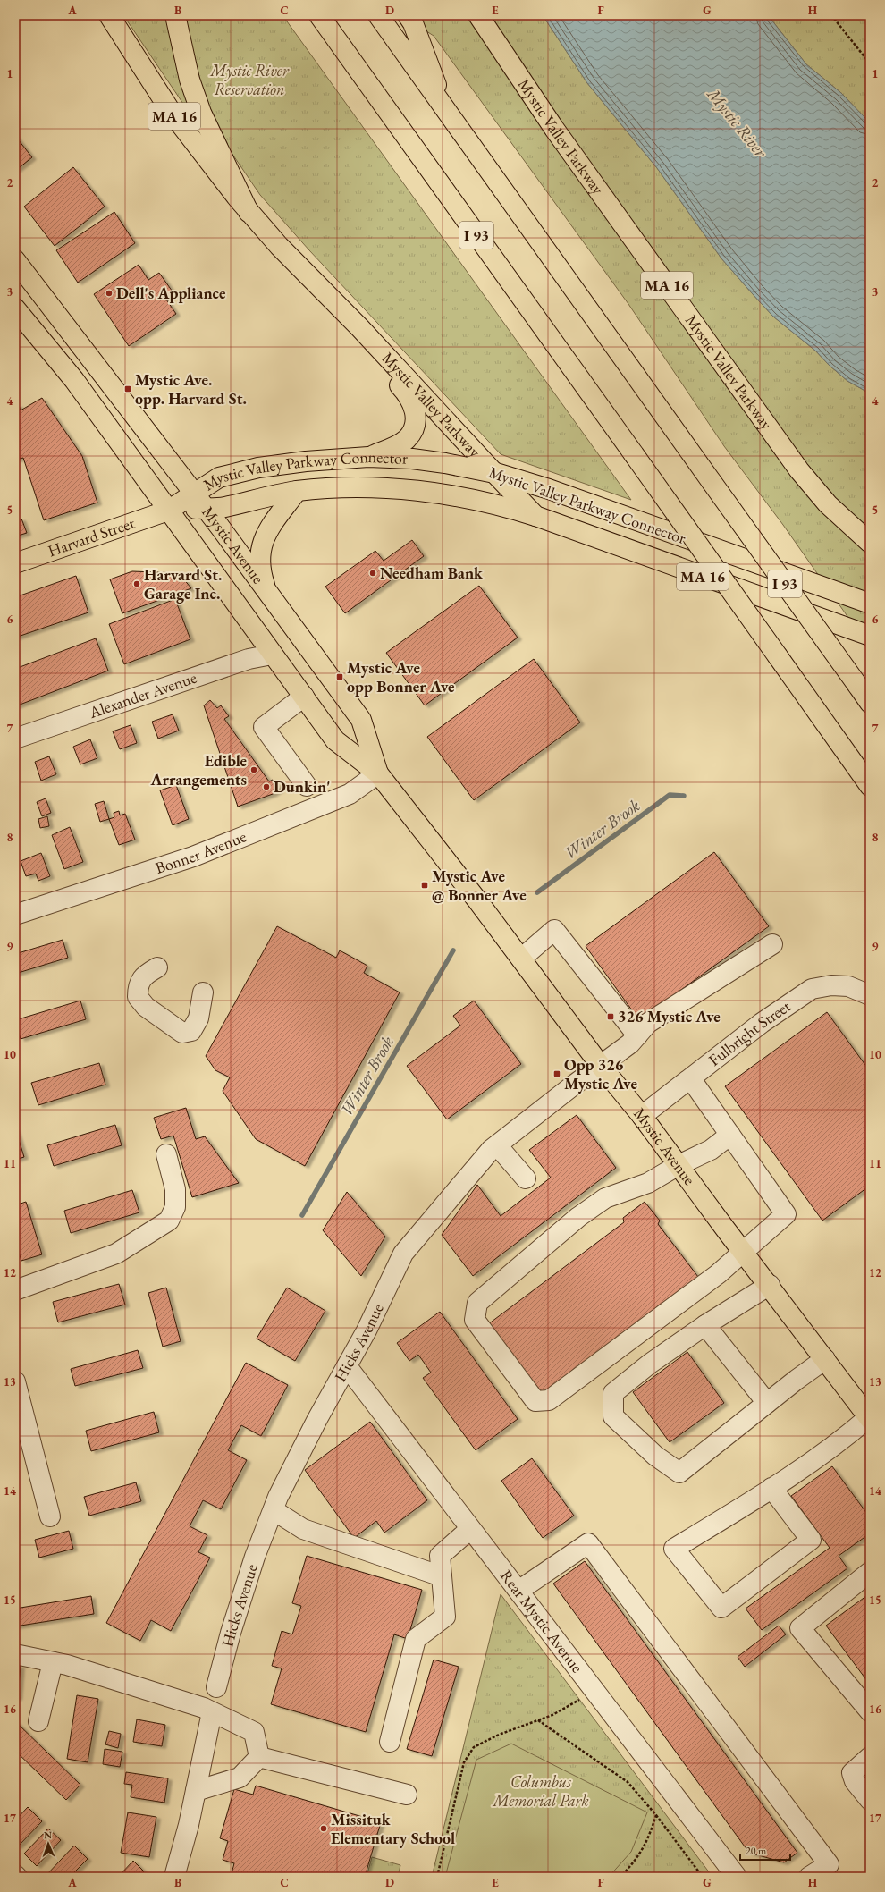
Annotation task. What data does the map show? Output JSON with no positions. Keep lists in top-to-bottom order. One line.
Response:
{"streets":{"main road":["MA 16","Mystic Valley Parkway","I 93","Mystic Valley Parkway Connector","Harvard Street","Mystic Avenue"],"street":["Alexander Avenue","Bonner Avenue","Fulbright Street","Hicks Avenue","Rear Mystic Avenue"]},"crossings":[["Mystic Valley Parkway","Mystic Valley Parkway Connector"],["Mystic Valley Parkway Connector","Harvard Street"],["Mystic Valley Parkway Connector","Mystic Avenue"],["Harvard Street","Mystic Avenue"],["Mystic Avenue","Alexander Avenue"],["Mystic Avenue","Bonner Avenue"],["Mystic Avenue","Fulbright Street"],["Mystic Avenue","Hicks Avenue"],["Hicks Avenue","Rear Mystic Avenue"]],"water":["Mystic River","Winter Brook"],"parks":["Mystic River Reservation","Columbus Memorial Park"],"places":{"other":["Dell's Appliance","Needham Bank","Harvard St. Garage Inc.","Edible Arrangements","Dunkin'","Missituk Elementary School"],"transit":["Mystic Ave. opp. Harvard St.","Mystic Ave opp Bonner Ave","Mystic Ave @ Bonner Ave","326 Mystic Ave","Opp 326 Mystic Ave"]},"scale_bar":"20 m","north":"top","grid":{"columns":["A","B","C","D","E","F","G","H"],"rows":["1","2","3","4","5","6","7","8","9","10","11","12","13","14","15","16","17"]}}
